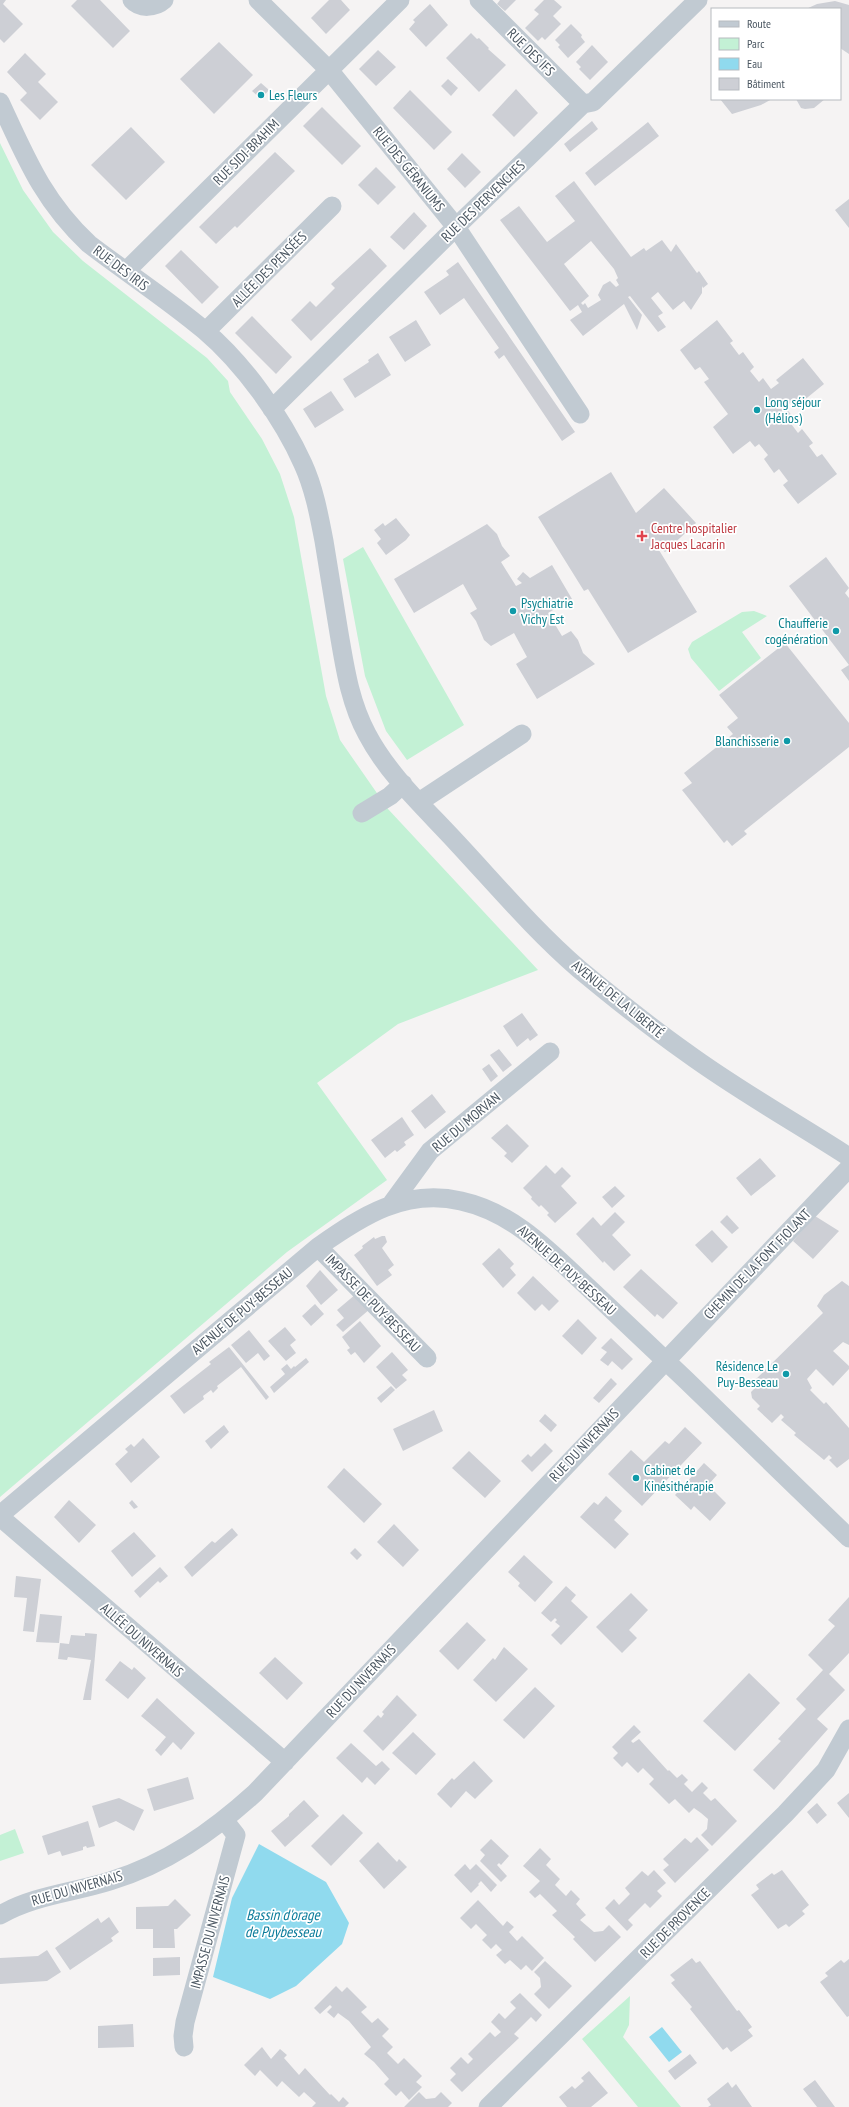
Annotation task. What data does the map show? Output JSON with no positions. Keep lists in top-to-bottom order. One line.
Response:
{"streets":{"street":["RUE DES IFS","RUE SIDI-BRAHIM","RUE DES GÉRANIUMS","RUE DES PERVENCHES","RUE DES IRIS","ALLÉE DES PENSÉES","AVENUE DE LA LIBERTÉ","RUE DU MORVAN","CHEMIN DE LA FONT FIOLANT","AVENUE DE PUY-BESSEAU","IMPASSE DE PUY-BESSEAU","RUE DU NIVERNAIS","ALLÉE DU NIVERNAIS","RUE DE PROVENCE","IMPASSE DU NIVERNAIS"]},"crossings":[["RUE DES IFS","RUE DES PERVENCHES"],["RUE SIDI-BRAHIM","RUE DES GÉRANIUMS"],["RUE SIDI-BRAHIM","RUE DES IRIS"],["RUE DES GÉRANIUMS","RUE DES PERVENCHES"],["RUE DES PERVENCHES","RUE DES IRIS"],["RUE DES IRIS","ALLÉE DES PENSÉES"],["RUE DES IRIS","AVENUE DE LA LIBERTÉ"],["RUE DU MORVAN","AVENUE DE PUY-BESSEAU"],["CHEMIN DE LA FONT FIOLANT","AVENUE DE PUY-BESSEAU"],["CHEMIN DE LA FONT FIOLANT","RUE DU NIVERNAIS"],["AVENUE DE PUY-BESSEAU","IMPASSE DE PUY-BESSEAU"],["AVENUE DE PUY-BESSEAU","RUE DU NIVERNAIS"],["AVENUE DE PUY-BESSEAU","ALLÉE DU NIVERNAIS"],["RUE DU NIVERNAIS","ALLÉE DU NIVERNAIS"],["RUE DU NIVERNAIS","IMPASSE DU NIVERNAIS"]],"water":["Bassin d'orage de Puybesseau"],"places":{"other":["Les Fleurs","Long séjour (Hélios)","Psychiatrie Vichy Est","Chaufferie cogénération","Blanchisserie","Résidence Le Puy-Besseau","Cabinet de Kinésithérapie"],"health":["Centre hospitalier Jacques Lacarin"]},"legend":["Route","Parc","Eau","Bâtiment"]}
